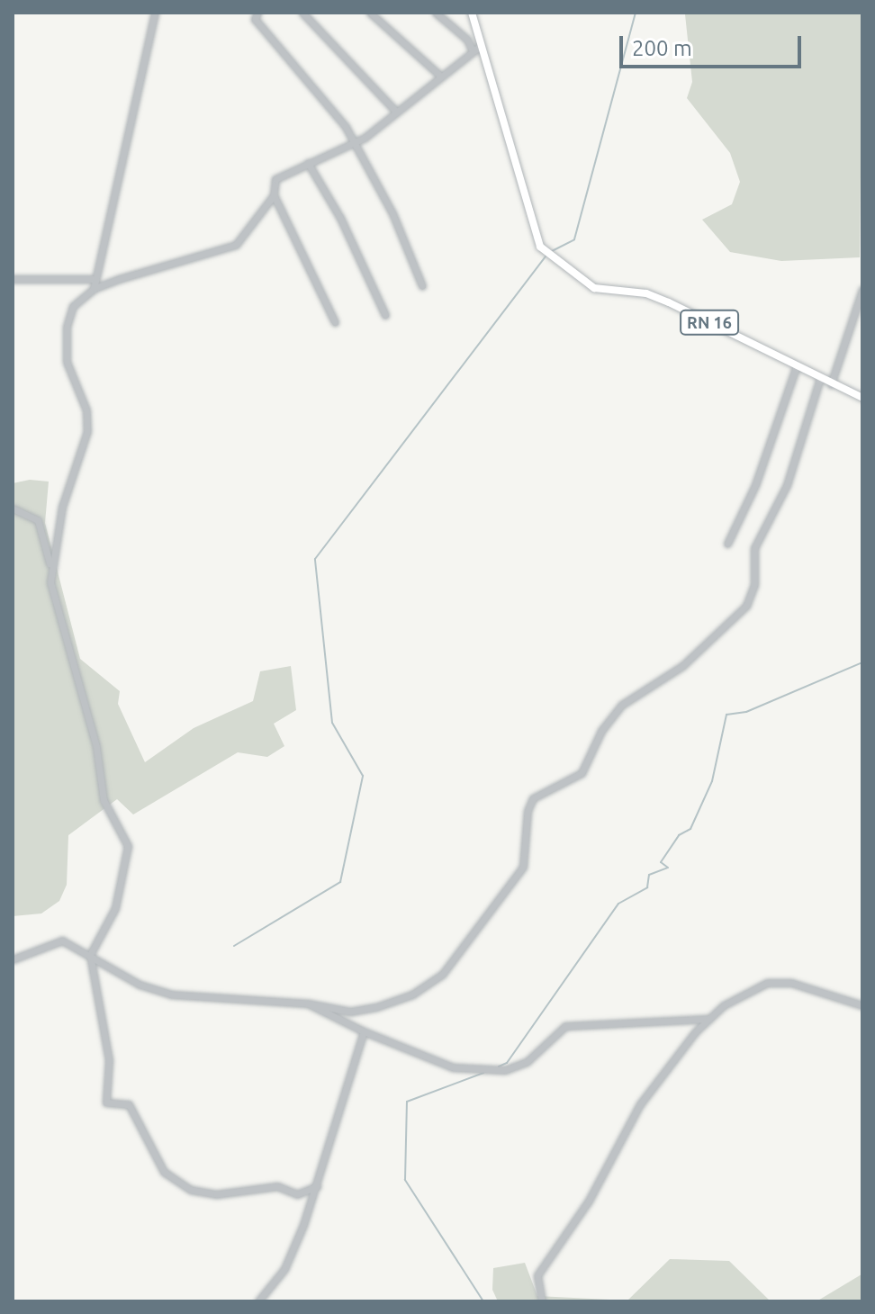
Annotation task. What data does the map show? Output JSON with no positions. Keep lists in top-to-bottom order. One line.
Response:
{"streets":{"main road":["RN 16"]},"scale_bar":"200 m"}
